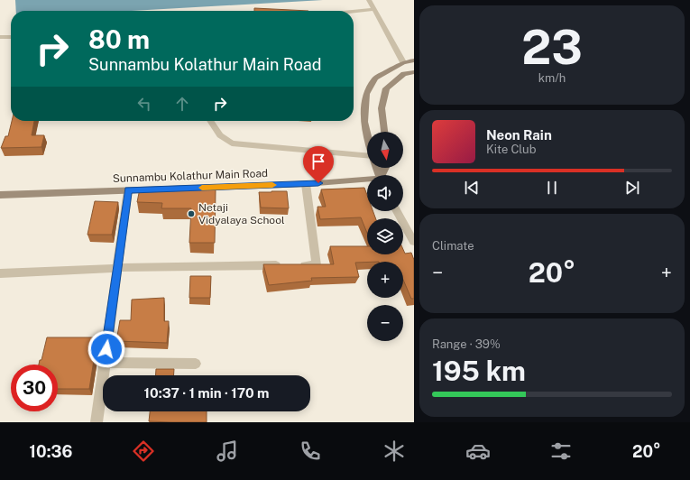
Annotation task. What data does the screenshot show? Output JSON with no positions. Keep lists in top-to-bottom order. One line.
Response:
{"streets":{"street":["Sunnambu Kolathur Main Road"]},"places":["Netaji Vidyalaya School"],"north":"bottom","page":{"tile":[["23","km/h"],"Climate",["Range · 39%","195 km"]],"turn":["80 m","Sunnambu Kolathur Main Road"],"song":["Neon Rain","Kite Club"],"map_buttons":["+","−"],"heat":["−","20°","+"],"limit":"30","trip":"10:37 · 1 min · 170 m","tabs":["10:36","20°"]}}
